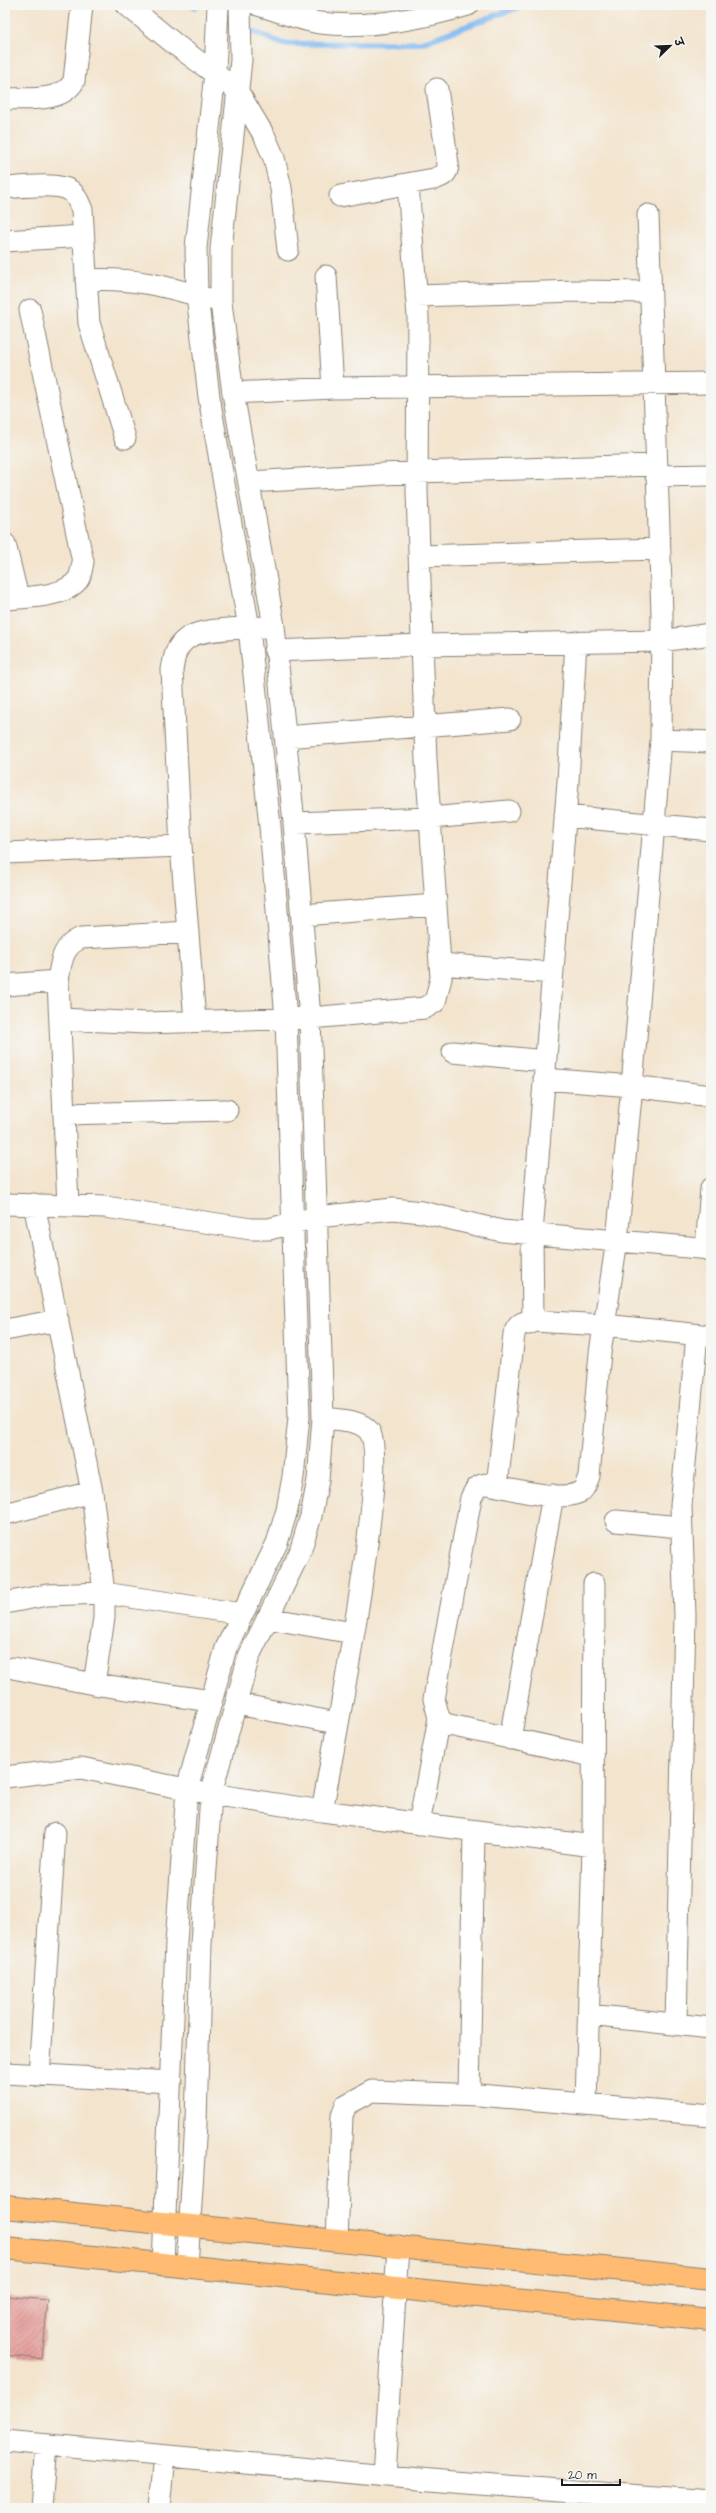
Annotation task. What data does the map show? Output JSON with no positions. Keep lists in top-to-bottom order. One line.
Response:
{"scale_bar":"20 m","north":"top right"}
